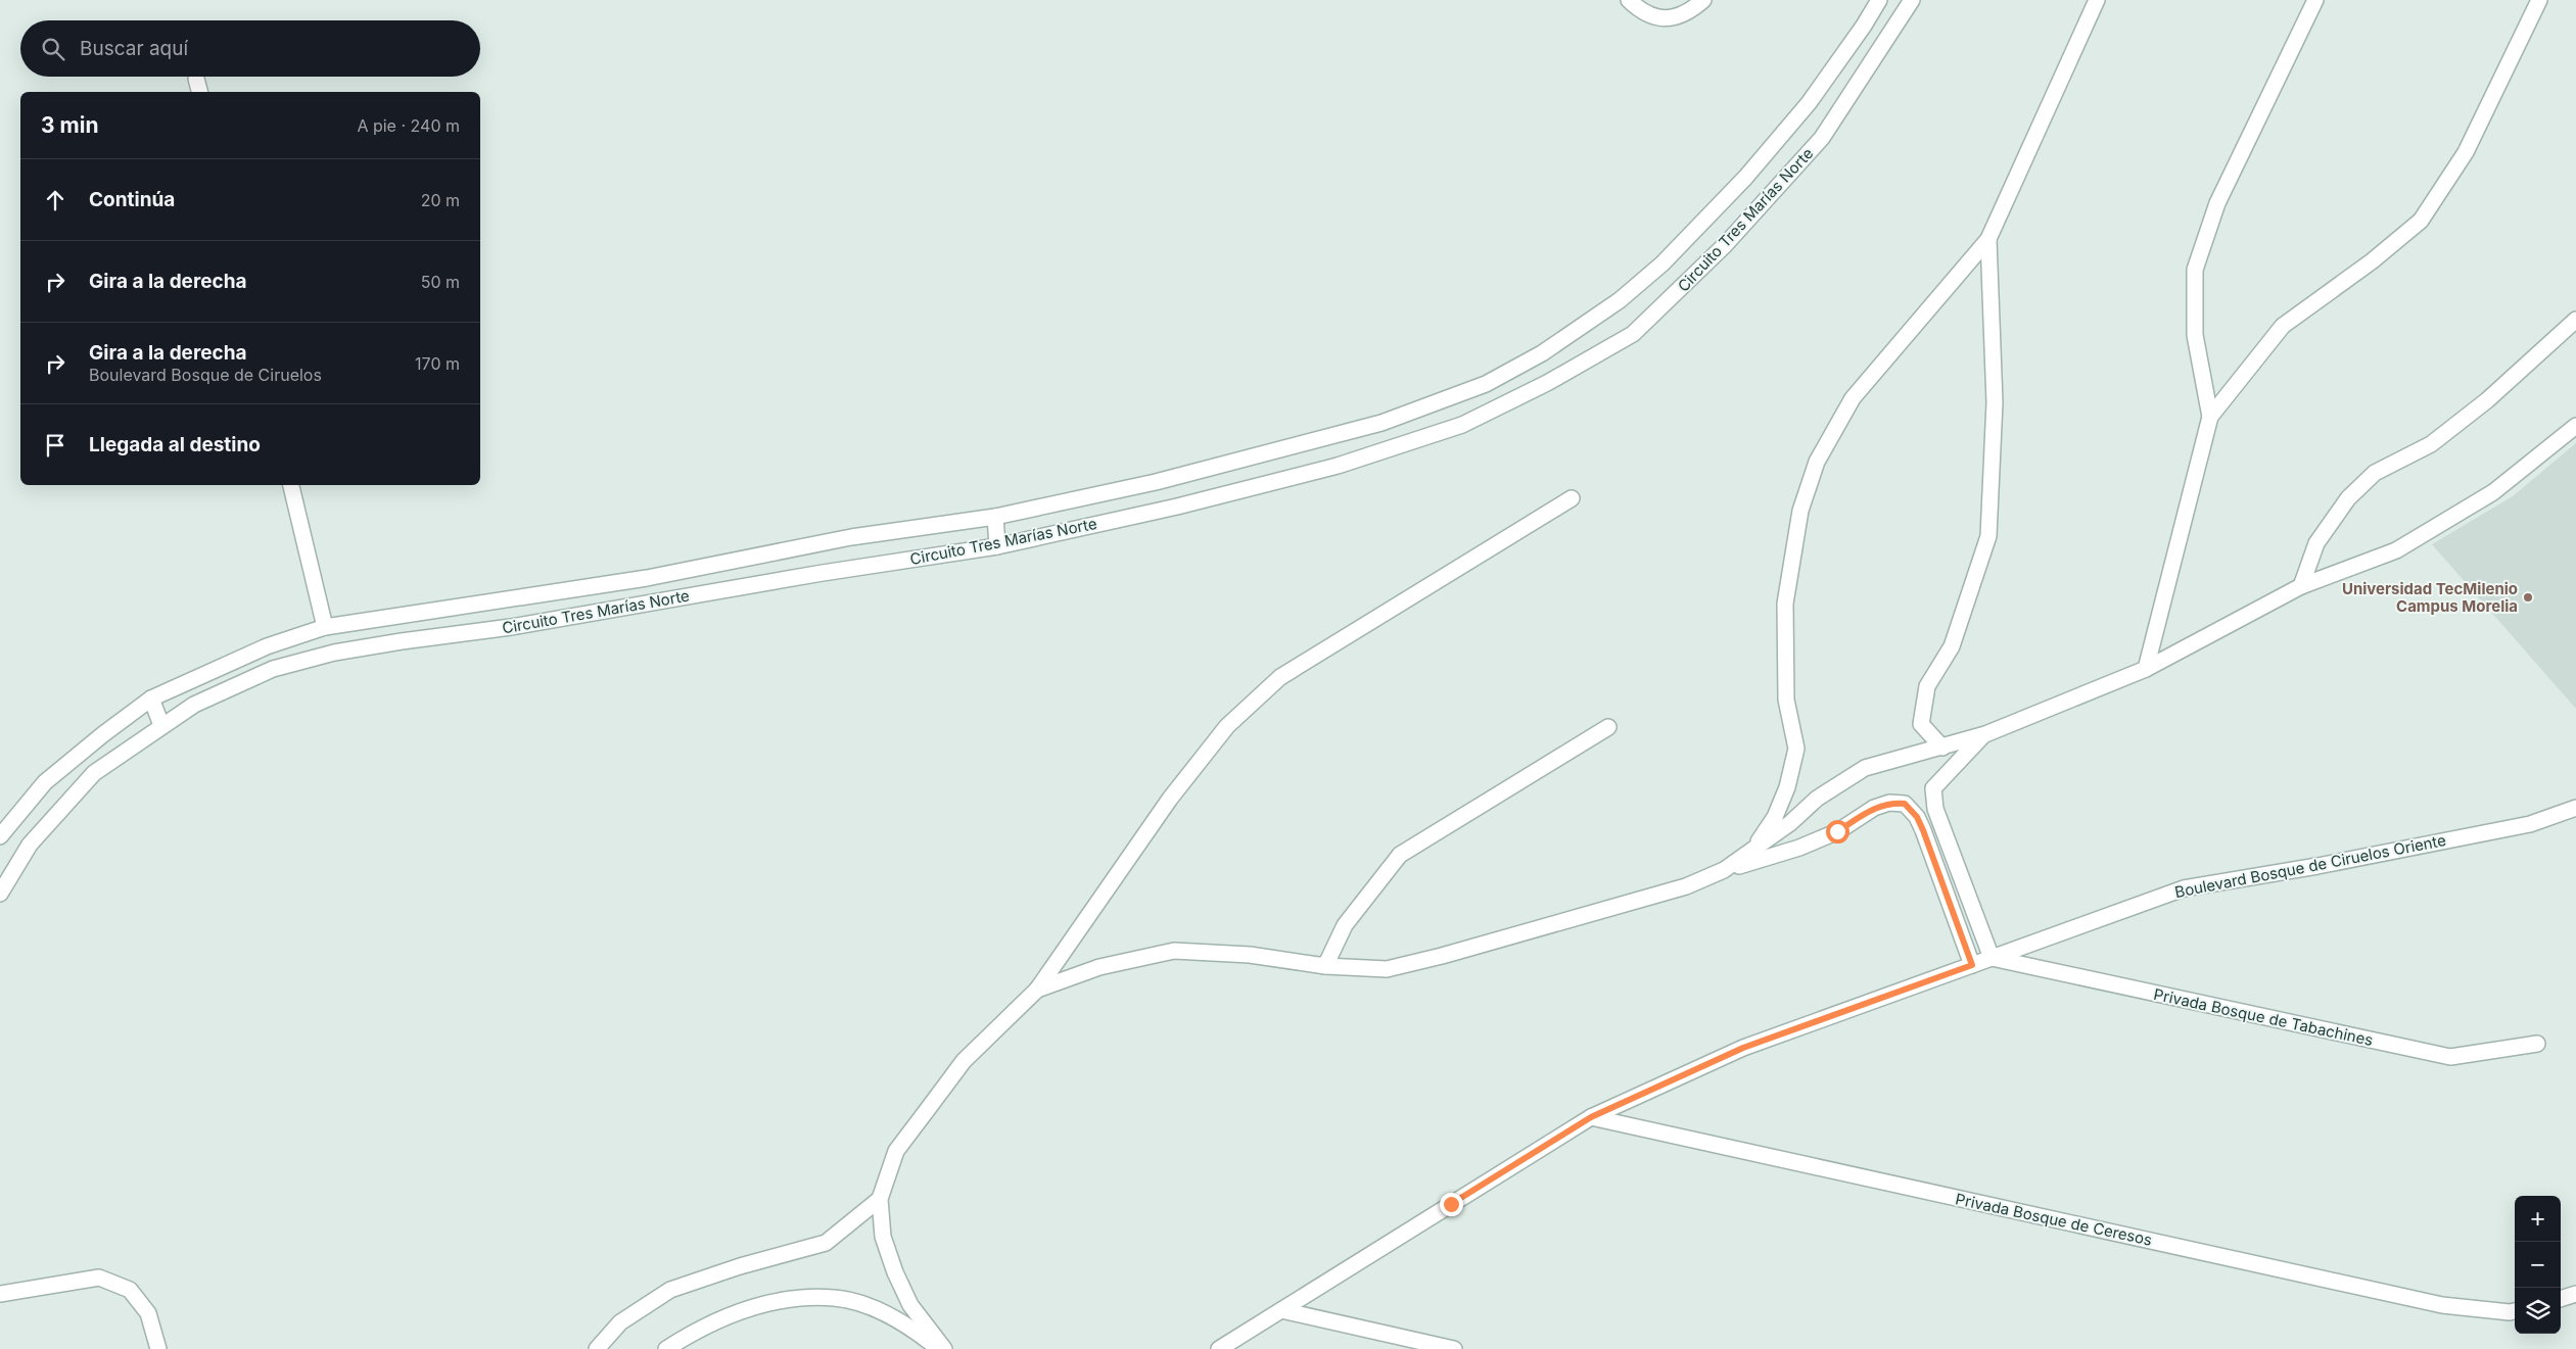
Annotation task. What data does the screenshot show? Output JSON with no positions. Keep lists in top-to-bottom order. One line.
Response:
{"streets":{"street":["Circuito Tres Marías Norte","Boulevard Bosque de Ciruelos Oriente","Privada Bosque de Tabachines","Privada Bosque de Ceresos"]},"crossings":[["Boulevard Bosque de Ciruelos Oriente","Privada Bosque de Tabachines"],["Boulevard Bosque de Ciruelos Oriente","Privada Bosque de Ceresos"]],"places":["Universidad TecMilenio Campus Morelia"],"page":{"search":"Buscar aquí","heading":["3 min","A pie · 240 m"],"list":[["Continúa","20 m"],["Gira a la derecha","50 m"],["Gira a la derecha","Boulevard Bosque de Ciruelos","170 m"],"Llegada al destino"],"map_buttons":["+","−"]}}
